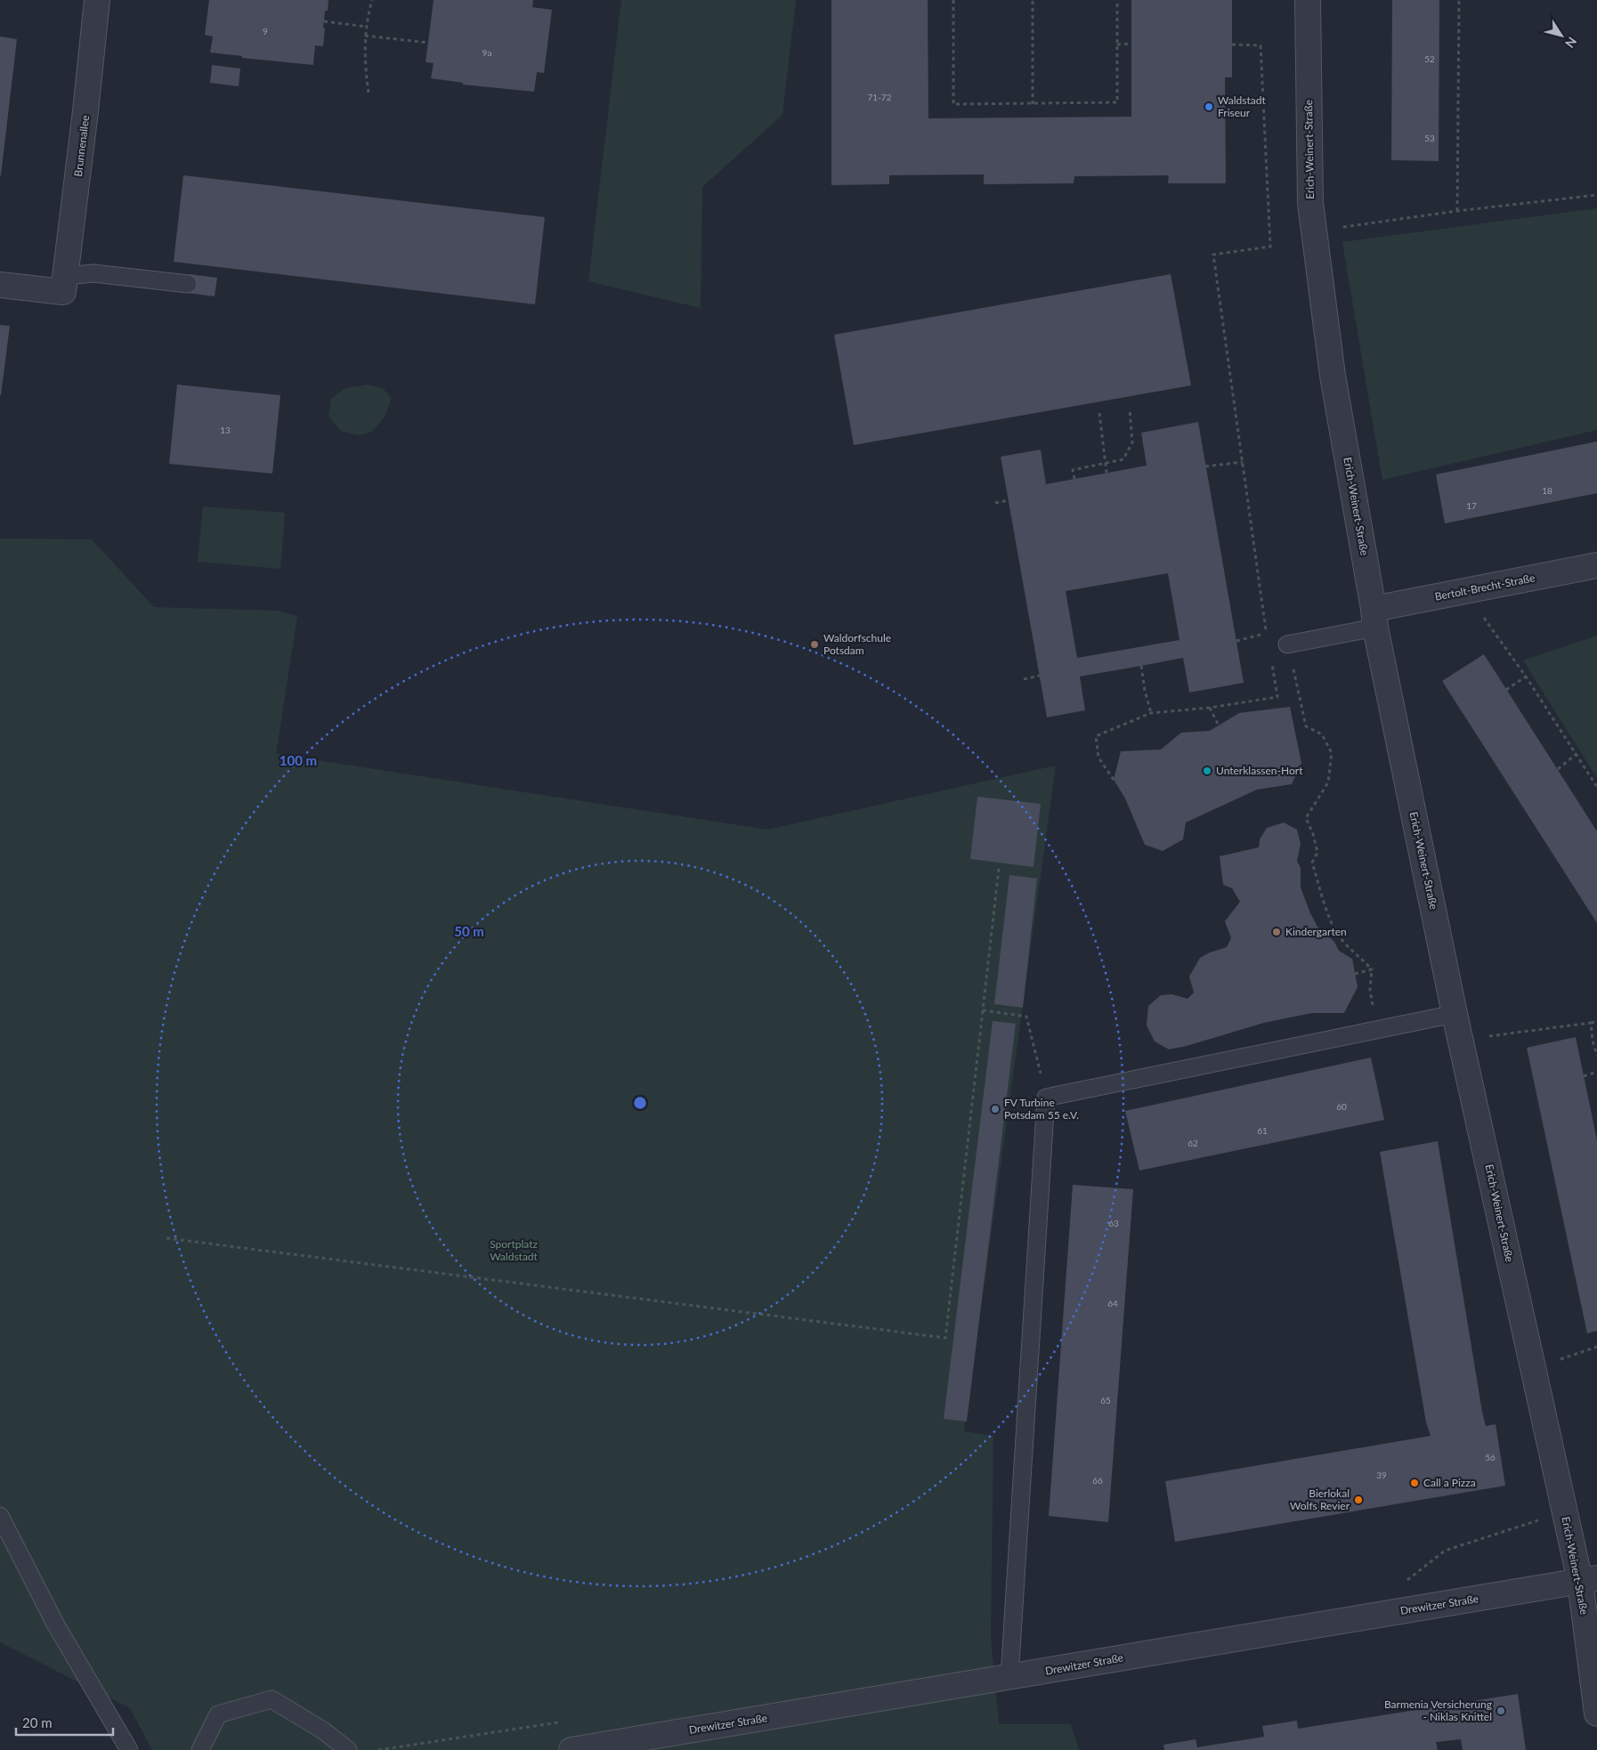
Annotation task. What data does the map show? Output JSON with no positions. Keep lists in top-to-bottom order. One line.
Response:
{"streets":{"street":["Brunnenallee","Erich-Weinert-Straße","Bertolt-Brecht-Straße","Drewitzer Straße"]},"crossings":[["Erich-Weinert-Straße","Bertolt-Brecht-Straße"],["Erich-Weinert-Straße","Drewitzer Straße"]],"parks":["Sportplatz Waldstadt"],"places":["Waldstadt Friseur","Waldorfschule Potsdam","Unterklassen-Hort","Kindergarten","FV Turbine Potsdam 55 e.V.","Call a Pizza","Bierlokal Wolfs Revier","Barmenia Versicherung - Niklas Knittel"],"house_numbers":["9","9a","52","71-72","53","13","18","17","60","61","62","63","64","65","56","39","66"],"scale_bar":"20 m","north":"bottom right","rings":["100 m","50 m"]}
